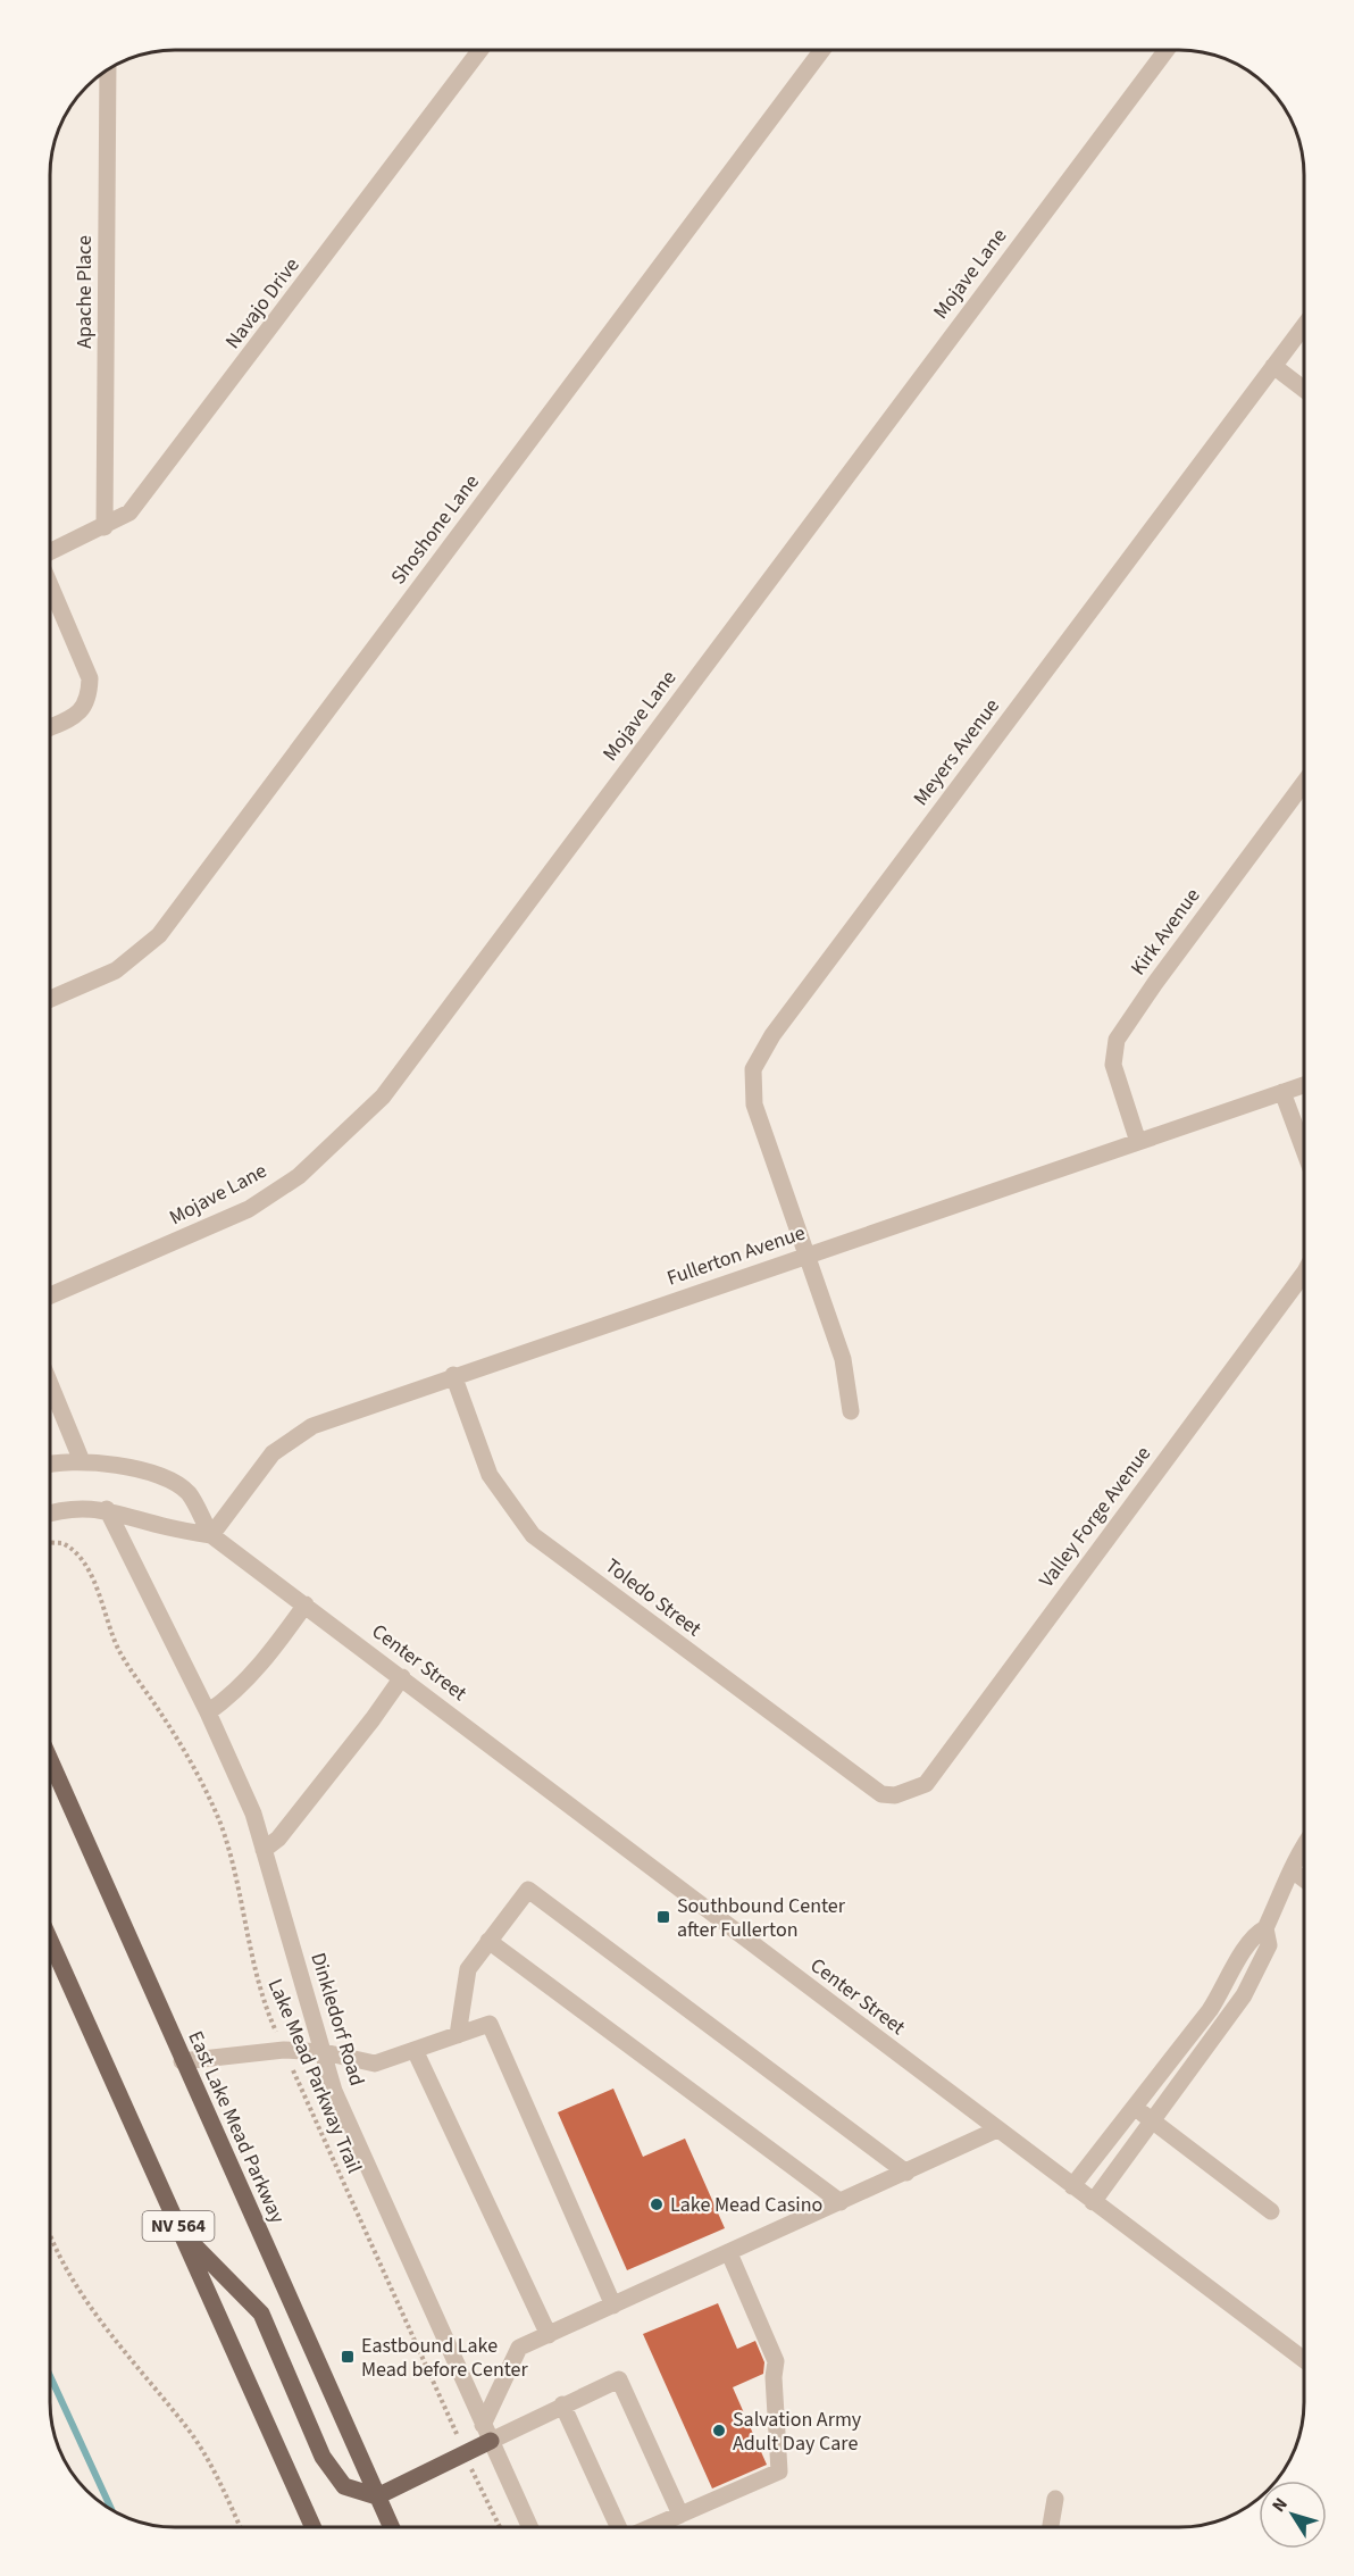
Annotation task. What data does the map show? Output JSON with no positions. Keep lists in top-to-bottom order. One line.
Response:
{"streets":{"main road":["East Lake Mead Parkway","NV 564"],"street":["Mojave Lane","Apache Place","Navajo Drive","Shoshone Lane","Meyers Avenue","Kirk Avenue","Fullerton Avenue","Valley Forge Avenue","Toledo Street","Center Street","Dinkledorf Road"],"path":["Lake Mead Parkway Trail"]},"crossings":[["Apache Place","Navajo Drive"],["Meyers Avenue","Fullerton Avenue"],["Kirk Avenue","Fullerton Avenue"],["Fullerton Avenue","Toledo Street"],["Fullerton Avenue","Center Street"],["Valley Forge Avenue","Toledo Street"],["Center Street","Dinkledorf Road"]],"places":{"transit":["Southbound Center after Fullerton","Eastbound Lake Mead before Center"],"other":["Lake Mead Casino","Salvation Army Adult Day Care"]},"north":"top left"}
